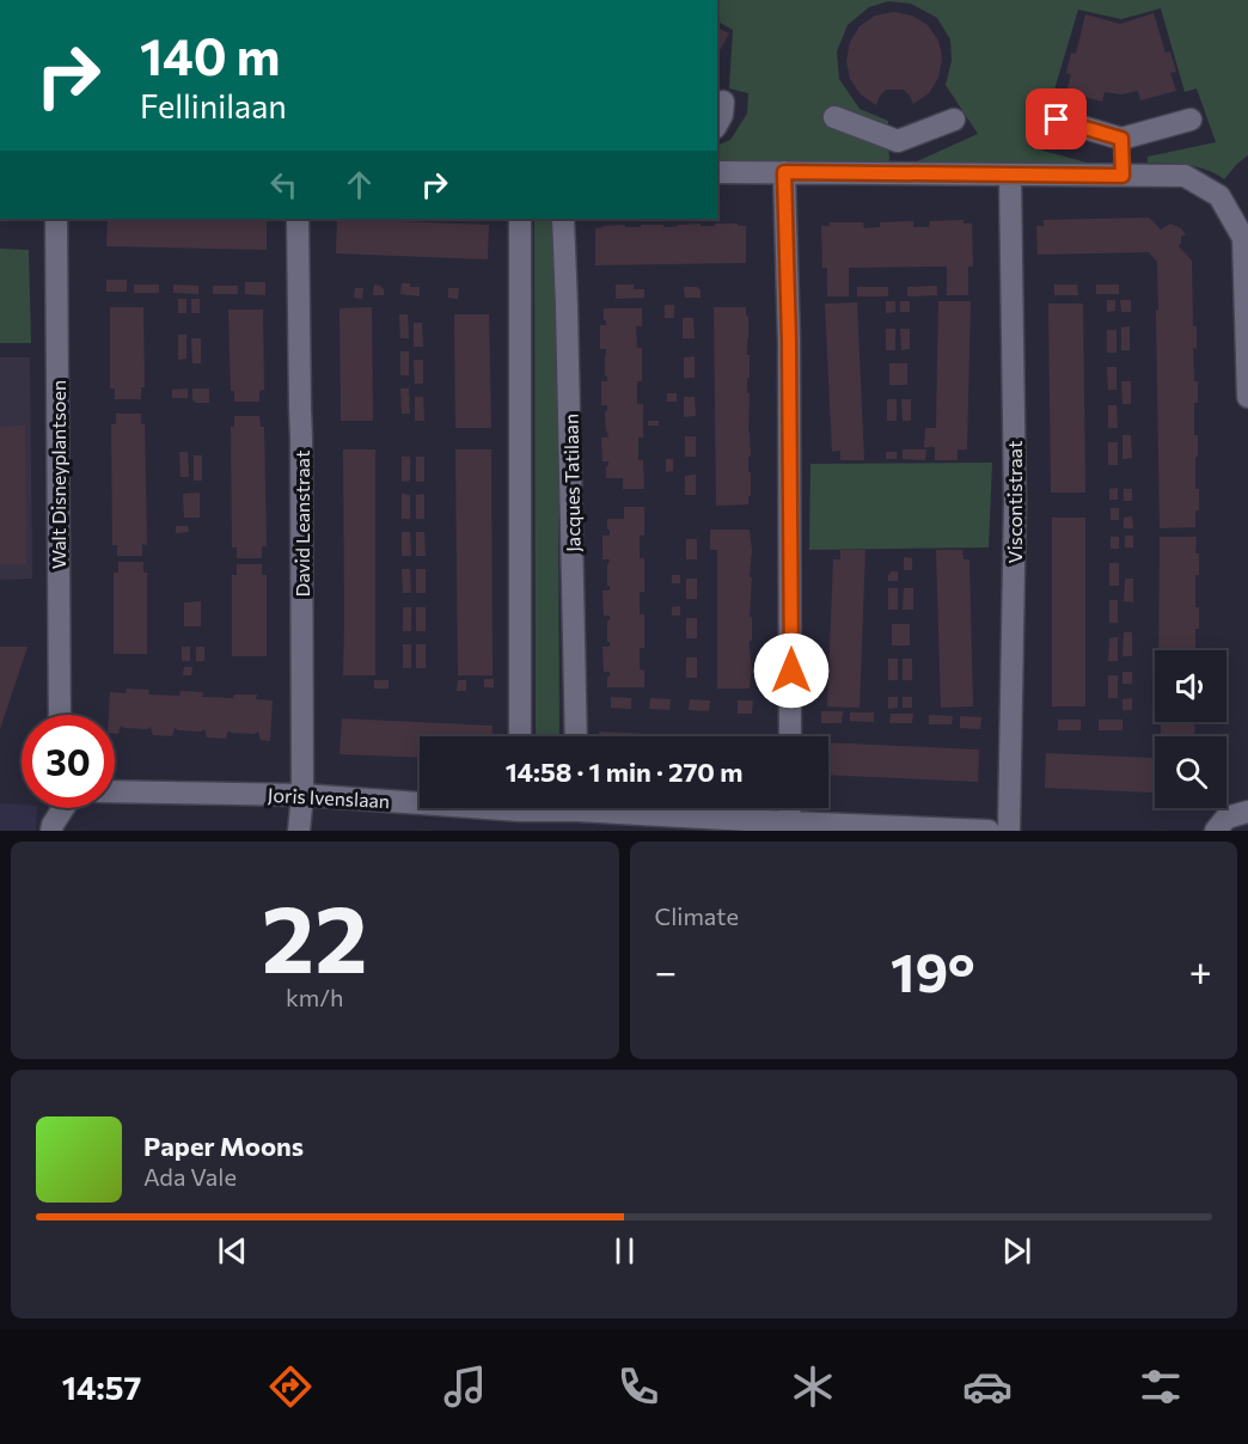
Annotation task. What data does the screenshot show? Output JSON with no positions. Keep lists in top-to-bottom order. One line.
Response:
{"streets":{"street":["Walt Disneyplantsoen","Jacques Tatilaan","Viscontistraat","David Leanstraat","Joris Ivenslaan"]},"crossings":[["David Leanstraat","Joris Ivenslaan"]],"page":{"turn":["140 m","Fellinilaan"],"limit":"30","trip":"14:58 · 1 min · 270 m","tile":[["22","km/h"],"Climate"],"heat":["−","19°","+"],"song":["Paper Moons","Ada Vale"],"tabs":"14:57"}}
